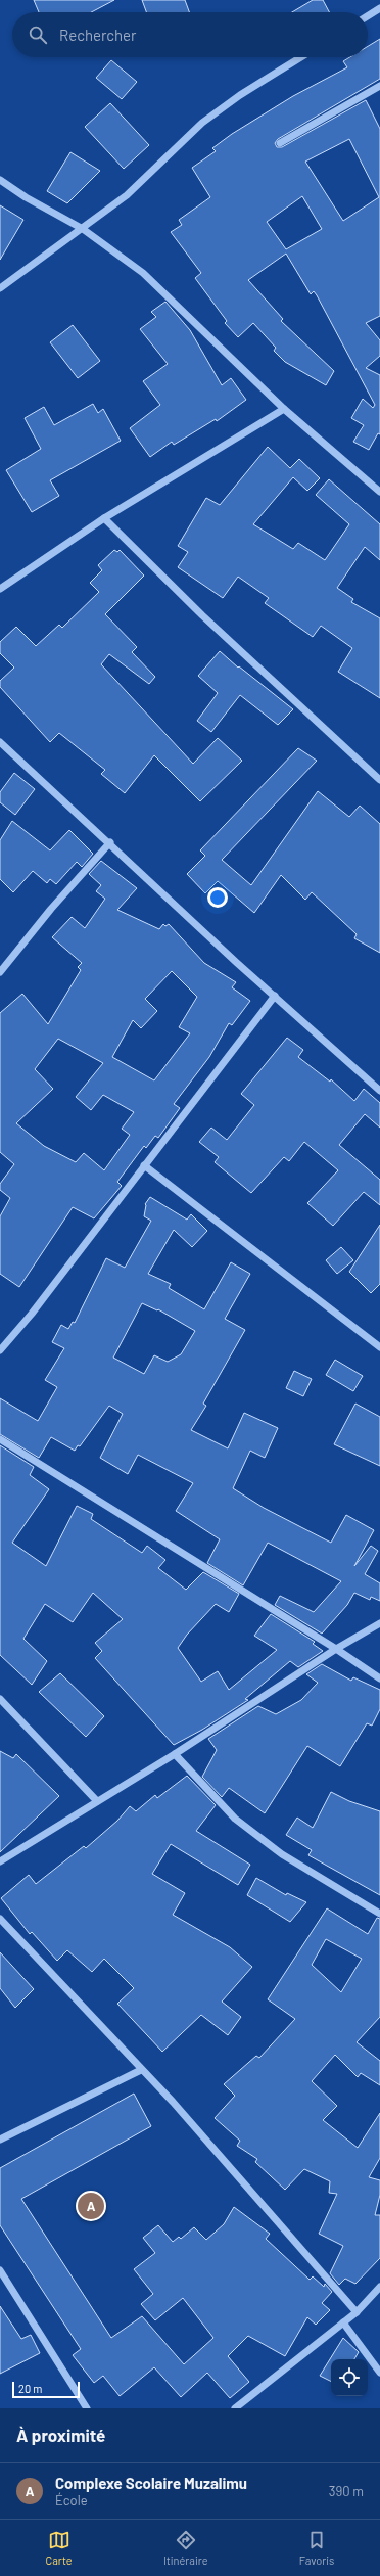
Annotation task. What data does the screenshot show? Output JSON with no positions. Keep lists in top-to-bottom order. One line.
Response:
{"scale_bar":"20 m","page":{"search":"Rechercher","pins":"A","scale":"20 m","heading":"À proximité","list":[{"mark":"A","name":"Complexe Scolaire Muzalimu","note":"École","value":"390 m"}],"nav":["Carte","Itinéraire","Favoris"]}}
